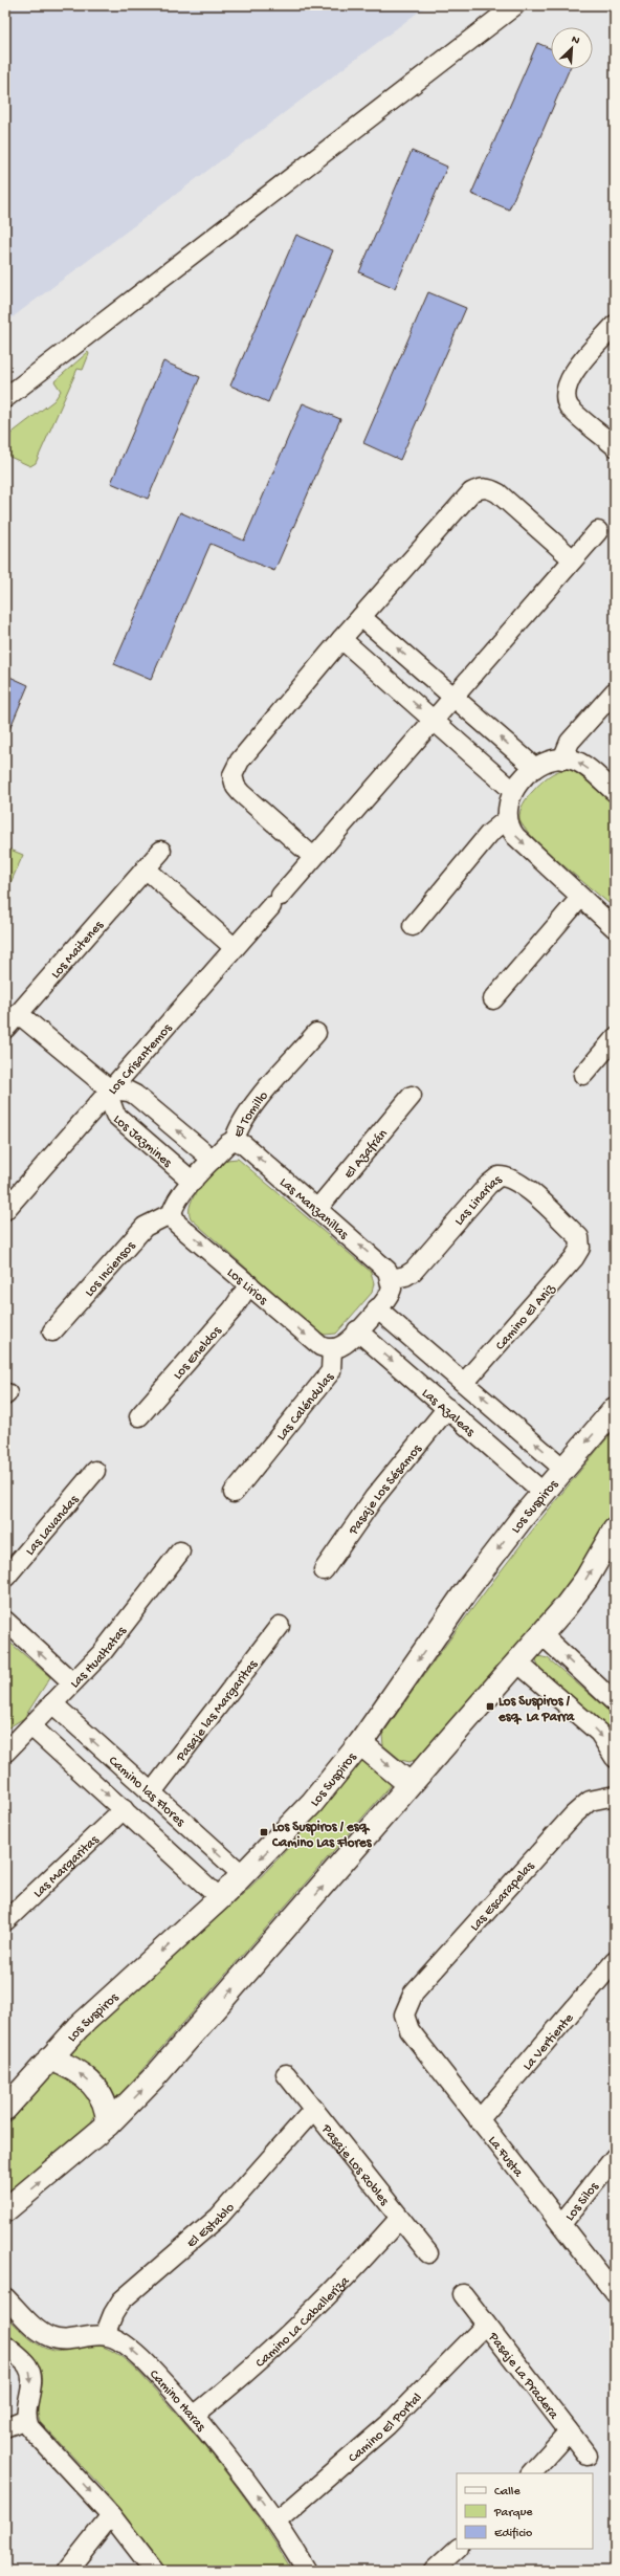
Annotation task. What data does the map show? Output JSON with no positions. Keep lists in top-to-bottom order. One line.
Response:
{"streets":{"street":["Los Maitenes","Los Crisantemos","El Tomillo","Los Jazmines","El Azafrán","Las Linarias","Las Manzanillas","Los Inciensos","Los Lirios","Camino El Aniz","Los Eneldos","Las Caléndulas","Las Azaleas","Pasaje Los Sésamos","Los Suspiros","Las Lavandas","Las Hualtatas","Pasaje las Margaritas","Camino las Flores","Las Margaritas","Las Escarapelas","La Vertiente","La Fusta","Pasaje Los Robles","Los Silos","El Establo","Camino La Caballeriza","Pasaje La Pradera","Camino Haras","Camino El Portal"]},"crossings":[["Los Crisantemos","Los Jazmines"],["El Tomillo","Los Jazmines"],["El Tomillo","Las Manzanillas"],["El Tomillo","Los Inciensos"],["El Tomillo","Los Lirios"],["El Azafrán","Las Manzanillas"],["Las Linarias","Las Manzanillas"],["Las Linarias","Camino El Aniz"],["Los Inciensos","Los Lirios"],["Los Lirios","Los Eneldos"],["Los Lirios","Las Caléndulas"],["Las Azaleas","Pasaje Los Sésamos"],["Las Azaleas","Los Suspiros"],["Los Suspiros","Camino las Flores"],["Las Hualtatas","Camino las Flores"],["Pasaje las Margaritas","Camino las Flores"],["Las Escarapelas","La Fusta"],["La Vertiente","La Fusta"],["La Fusta","Los Silos"],["Pasaje Los Robles","El Establo"],["Pasaje Los Robles","Camino La Caballeriza"],["El Establo","Camino Haras"],["Camino La Caballeriza","Camino Haras"],["Pasaje La Pradera","Camino El Portal"],["Camino Haras","Camino El Portal"]],"one_way":["Las Manzanillas","Los Lirios"],"places":{"transit":["Los Suspiros / esq. La Parra","Los Suspiros / esq. Camino Las Flores"]},"legend":["Calle","Parque","Edificio"],"north":"top right"}
